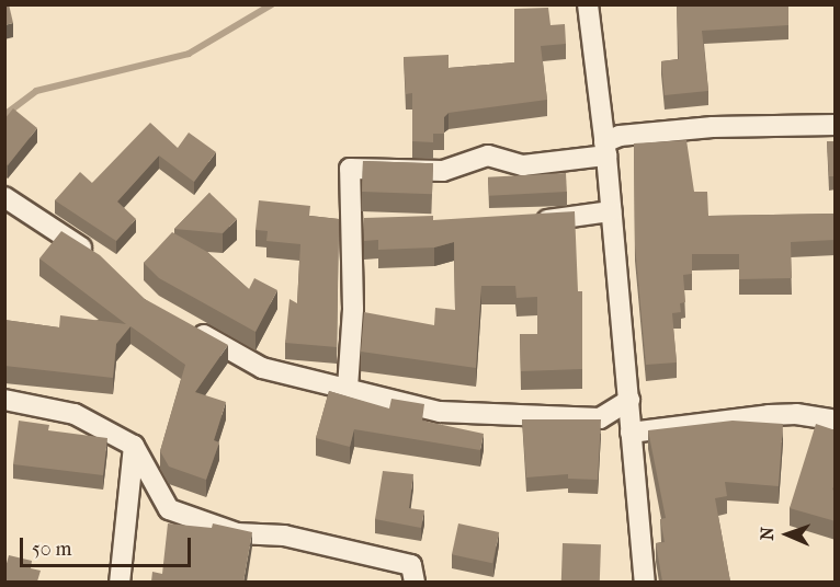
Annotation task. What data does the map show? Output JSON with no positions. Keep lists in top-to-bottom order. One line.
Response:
{"scale_bar":"50 m","north":"left"}
